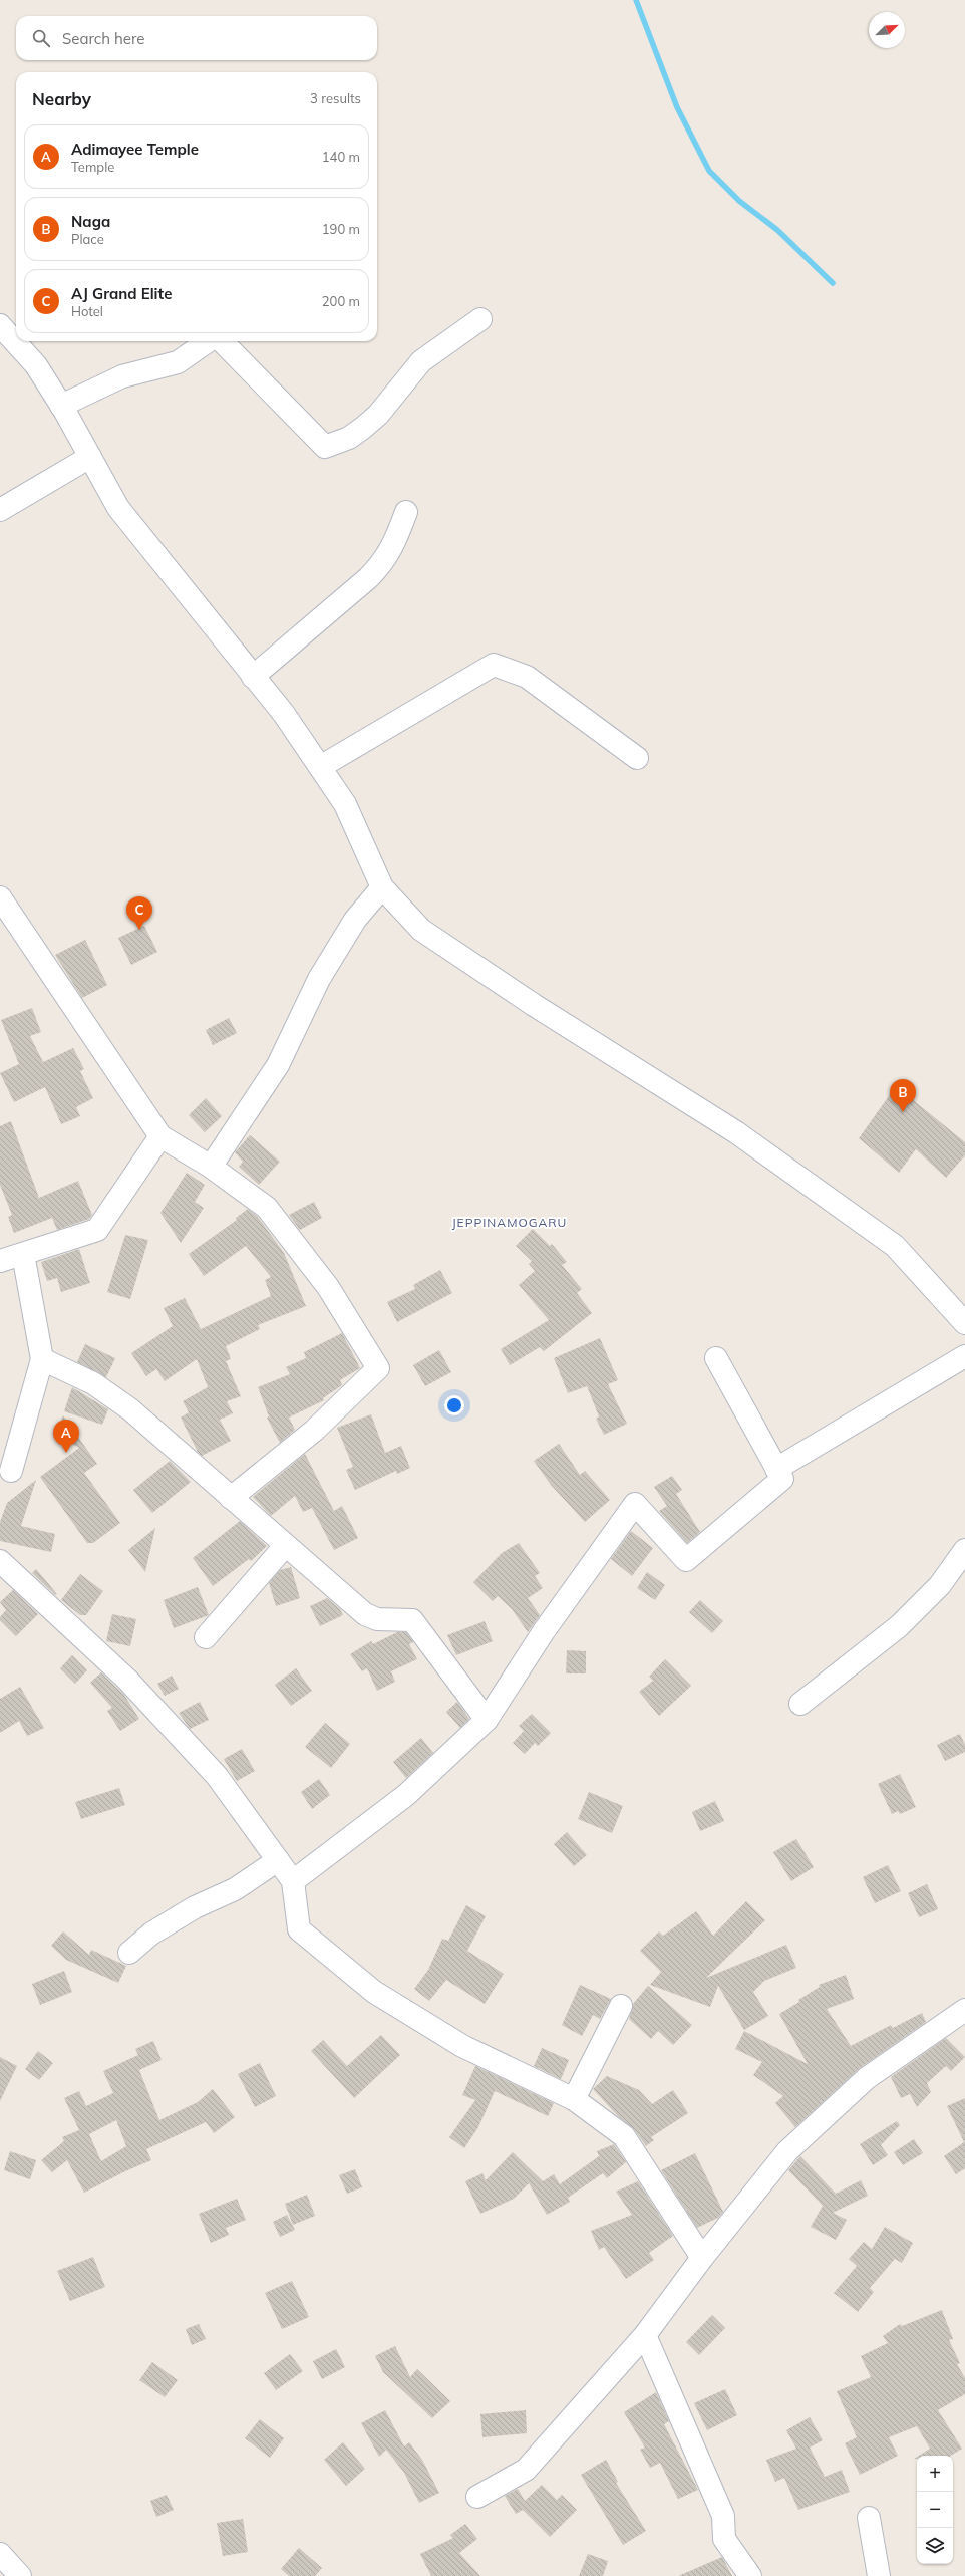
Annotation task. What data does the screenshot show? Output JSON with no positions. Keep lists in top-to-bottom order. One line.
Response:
{"districts":["JEPPINAMOGARU"],"north":"top right","page":{"search":"Search here","heading":["Nearby","3 results"],"list":[{"mark":"A","name":"Adimayee Temple","note":"Temple","value":"140 m"},{"mark":"B","name":"Naga","note":"Place","value":"190 m"},{"mark":"C","name":"AJ Grand Elite","note":"Hotel","value":"200 m"}],"pins":["C","B","A"],"map_buttons":["+","−"]}}
